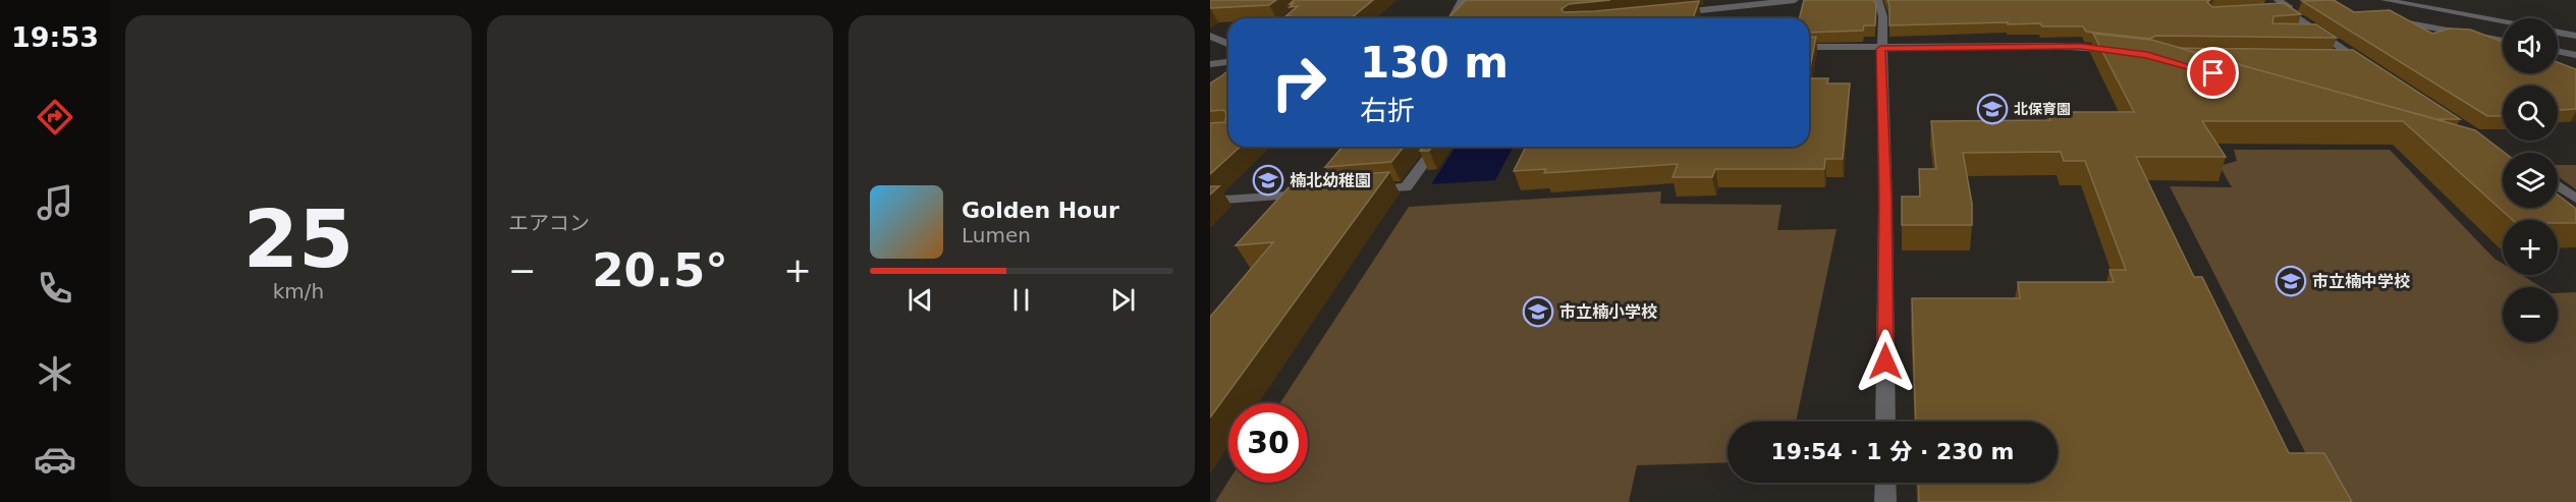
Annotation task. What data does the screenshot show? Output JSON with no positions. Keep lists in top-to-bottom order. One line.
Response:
{"places":{"school or university":["北保育園","楠北幼稚園","市立楠中学校","市立楠小学校"]},"page":{"tabs":"19:53","tile":[["25","km/h"],"エアコン"],"map_buttons":["+","−"],"turn":["130 m","右折"],"song":["Golden Hour","Lumen"],"heat":["−","20.5°","+"],"limit":"30","trip":"19:54 · 1 分 · 230 m"}}
